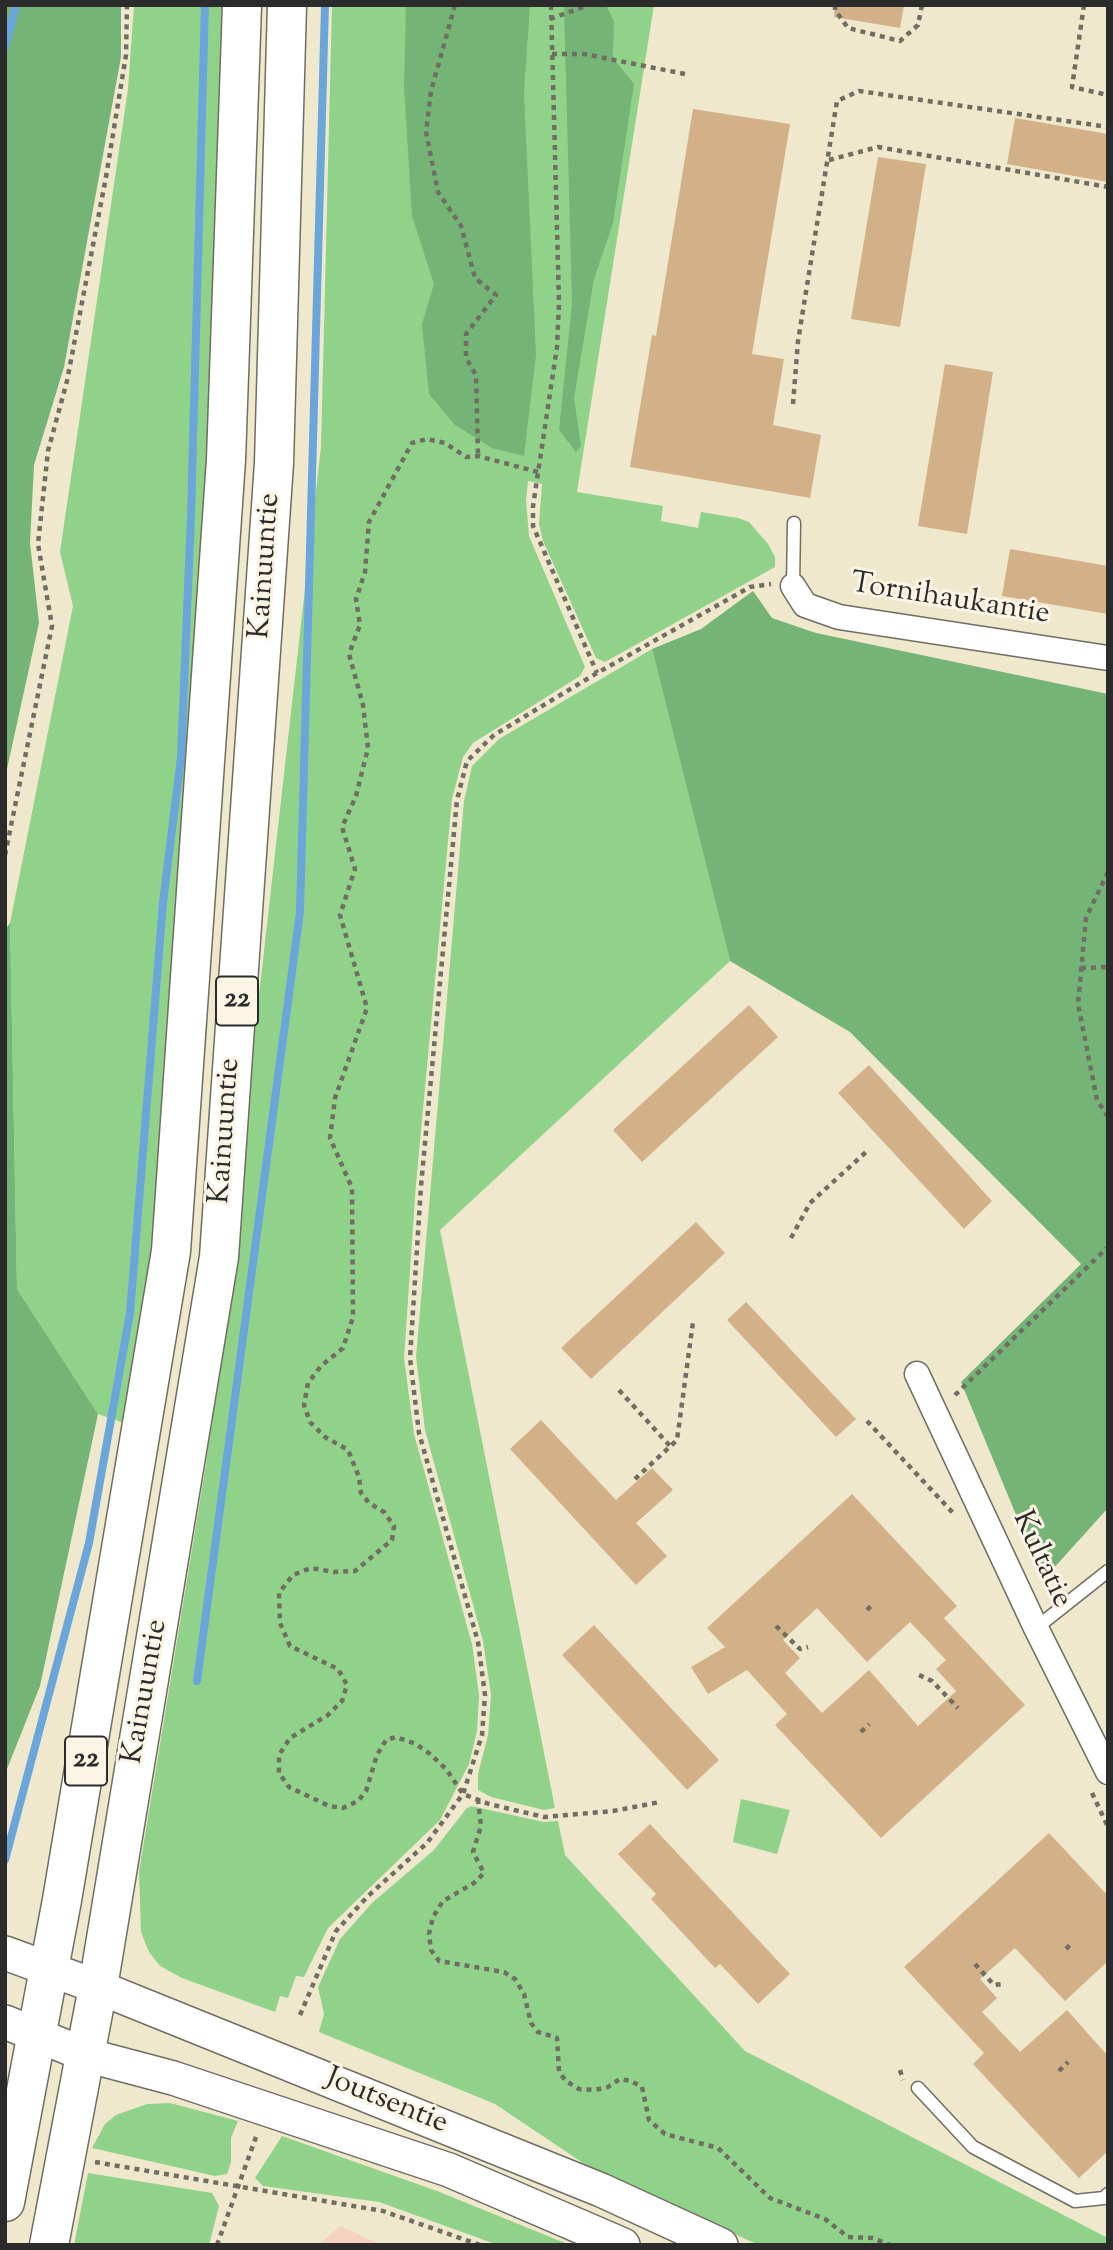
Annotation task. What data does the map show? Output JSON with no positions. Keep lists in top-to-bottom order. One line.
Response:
{"streets":{"highway":["Kainuuntie","22"],"main road":["Joutsentie"],"street":["Tornihaukantie","Kultatie"]},"crossings":[["Kainuuntie","Joutsentie"]]}
